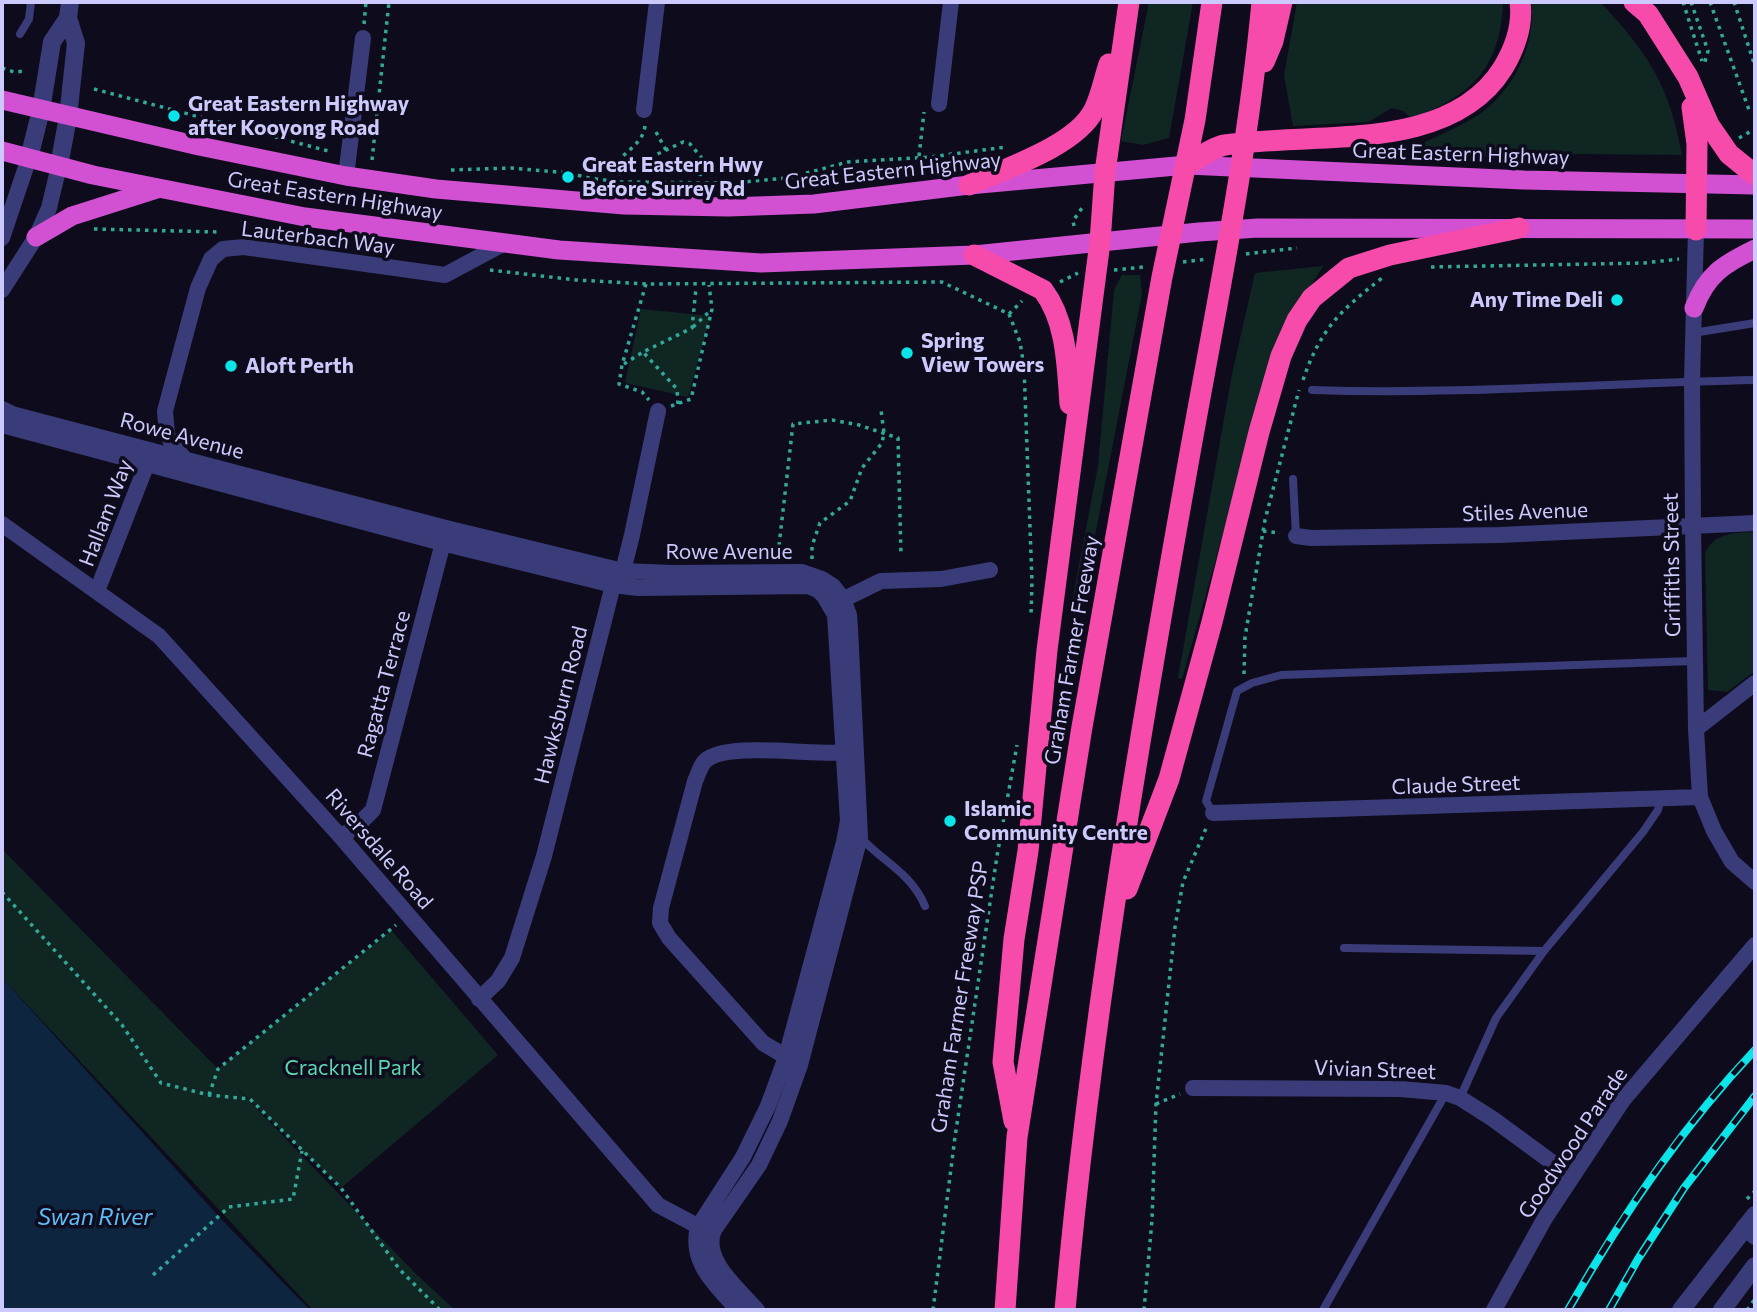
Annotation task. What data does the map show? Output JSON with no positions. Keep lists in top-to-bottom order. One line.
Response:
{"streets":{"highway":["Great Eastern Highway","Graham Farmer Freeway"],"street":["Lauterbach Way","Rowe Avenue","Stiles Avenue","Hallam Way","Griffiths Street","Ragatta Terrace","Hawksburn Road","Claude Street","Riversdale Road","Vivian Street","Goodwood Parade"],"path":["Graham Farmer Freeway PSP"]},"crossings":[["Great Eastern Highway","Lauterbach Way"],["Great Eastern Highway","Griffiths Street"],["Lauterbach Way","Rowe Avenue"],["Rowe Avenue","Hallam Way"],["Rowe Avenue","Ragatta Terrace"],["Rowe Avenue","Hawksburn Road"],["Stiles Avenue","Griffiths Street"],["Hallam Way","Riversdale Road"],["Griffiths Street","Claude Street"],["Ragatta Terrace","Riversdale Road"],["Hawksburn Road","Riversdale Road"],["Vivian Street","Goodwood Parade"]],"water":["Swan River"],"parks":["Cracknell Park"],"places":["Great Eastern Highway after Kooyong Road","Great Eastern Hwy Before Surrey Rd","Any Time Deli","Spring View Towers","Aloft Perth","Islamic Community Centre"]}
